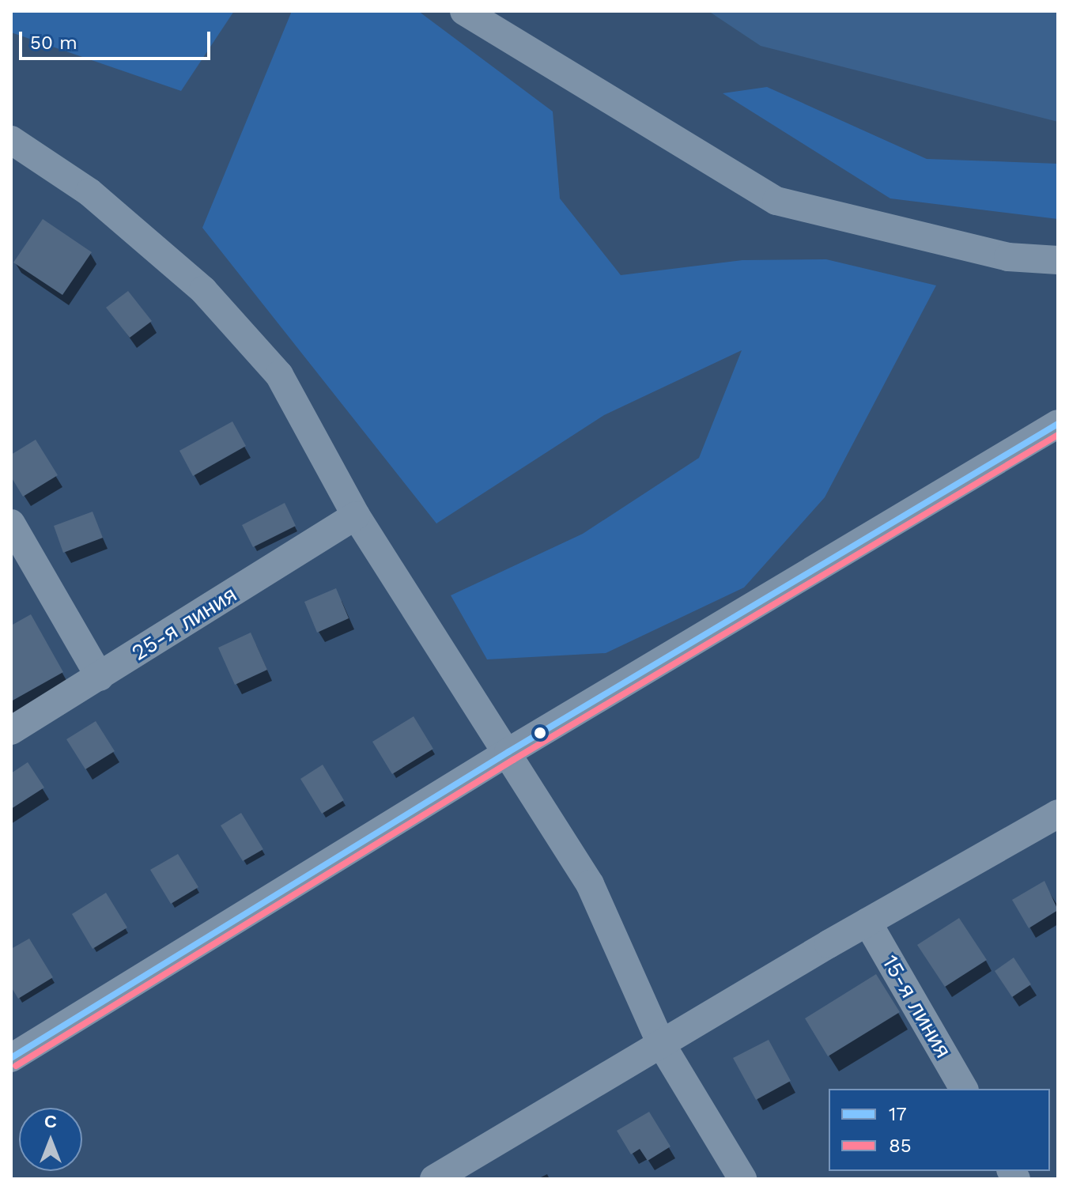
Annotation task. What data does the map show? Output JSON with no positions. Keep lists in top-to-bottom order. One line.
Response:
{"streets":{"street":["25-я линия","15-я линия"]},"lines":["transit line 17","transit line 85"],"legend":["17","85"],"scale_bar":"50 m","north":"top"}
